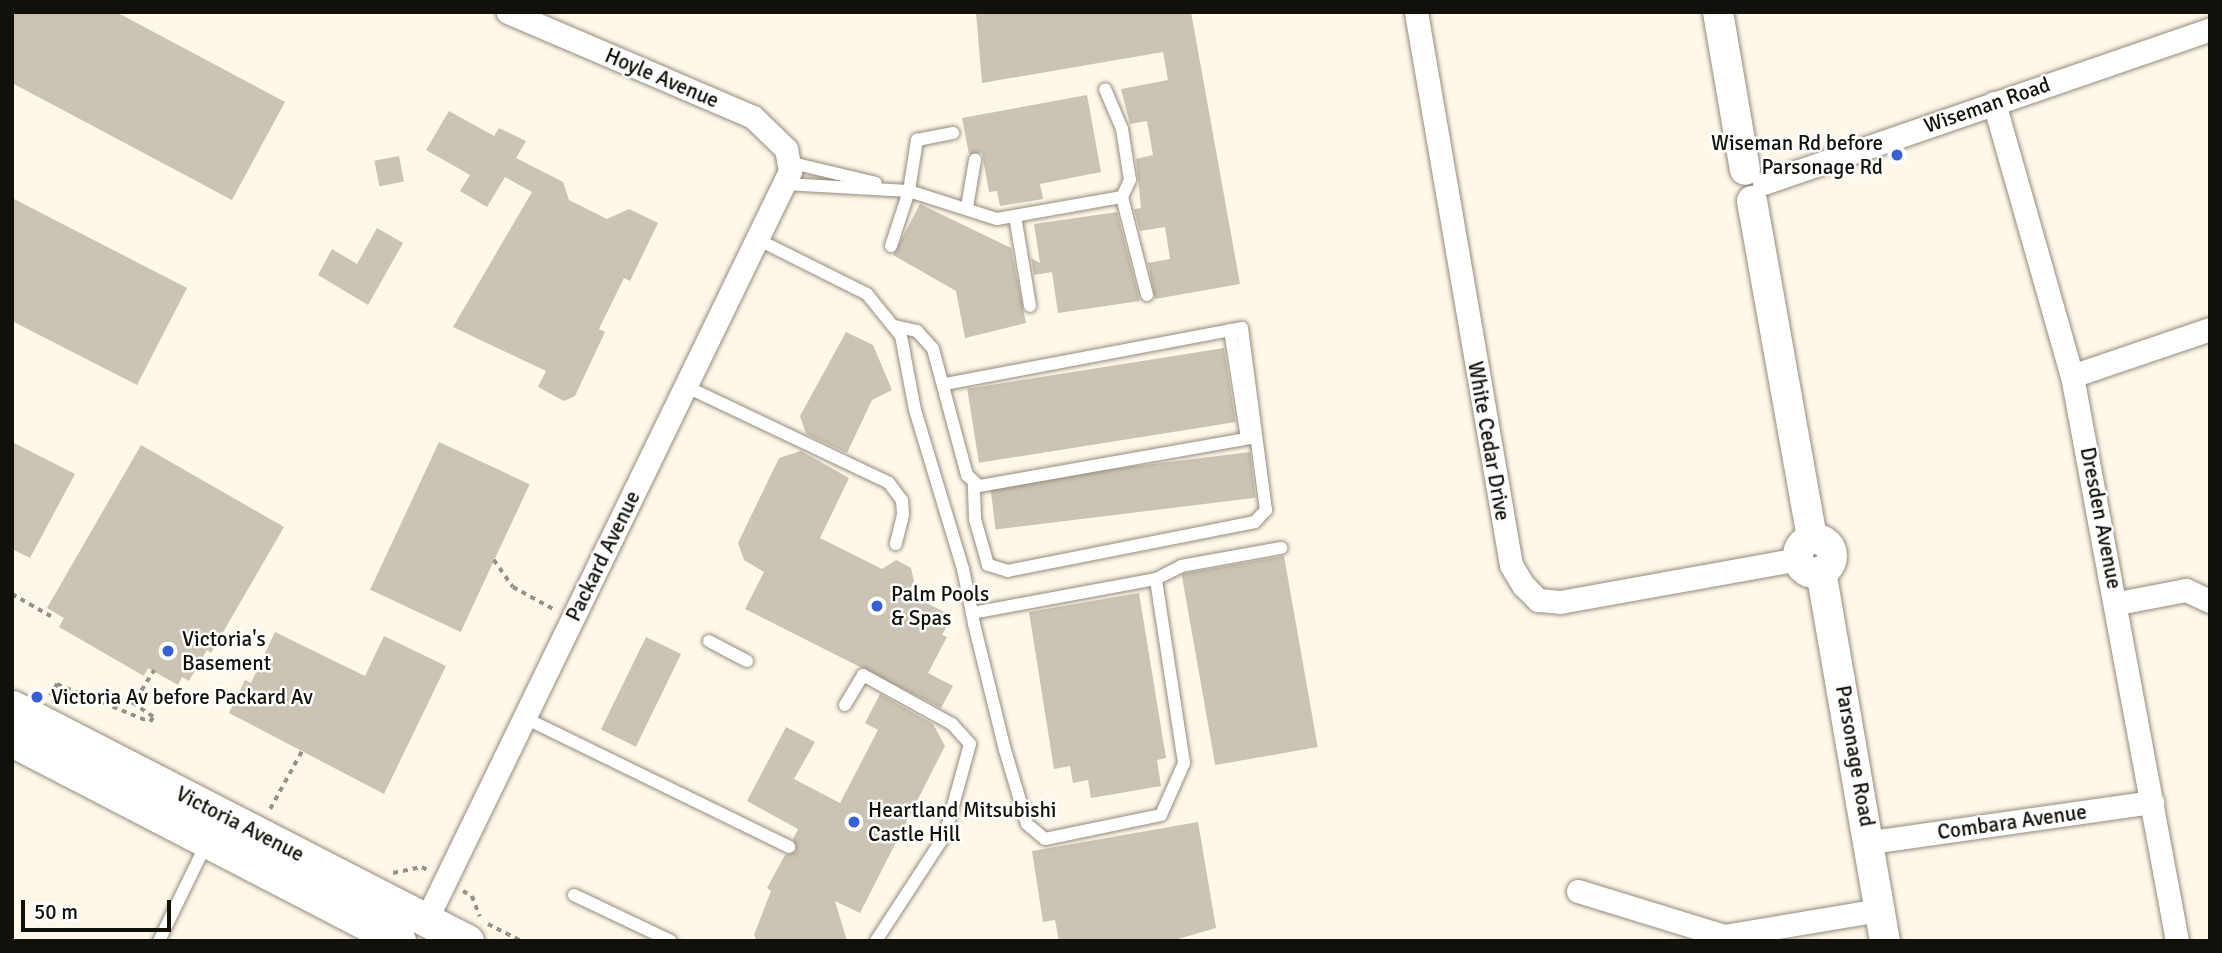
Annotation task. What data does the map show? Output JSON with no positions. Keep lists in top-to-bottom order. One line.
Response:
{"streets":{"main road":["Victoria Avenue"],"street":["Hoyle Avenue","Wiseman Road","White Cedar Drive","Dresden Avenue","Packard Avenue","Parsonage Road","Combara Avenue"]},"crossings":[["Hoyle Avenue","Packard Avenue"],["Wiseman Road","Dresden Avenue"],["Wiseman Road","Parsonage Road"],["White Cedar Drive","Parsonage Road"],["Dresden Avenue","Combara Avenue"],["Packard Avenue","Victoria Avenue"],["Parsonage Road","Combara Avenue"]],"places":["Wiseman Rd before Parsonage Rd","Palm Pools & Spas","Victoria's Basement","Victoria Av before Packard Av","Heartland Mitsubishi Castle Hill"],"scale_bar":"50 m"}
